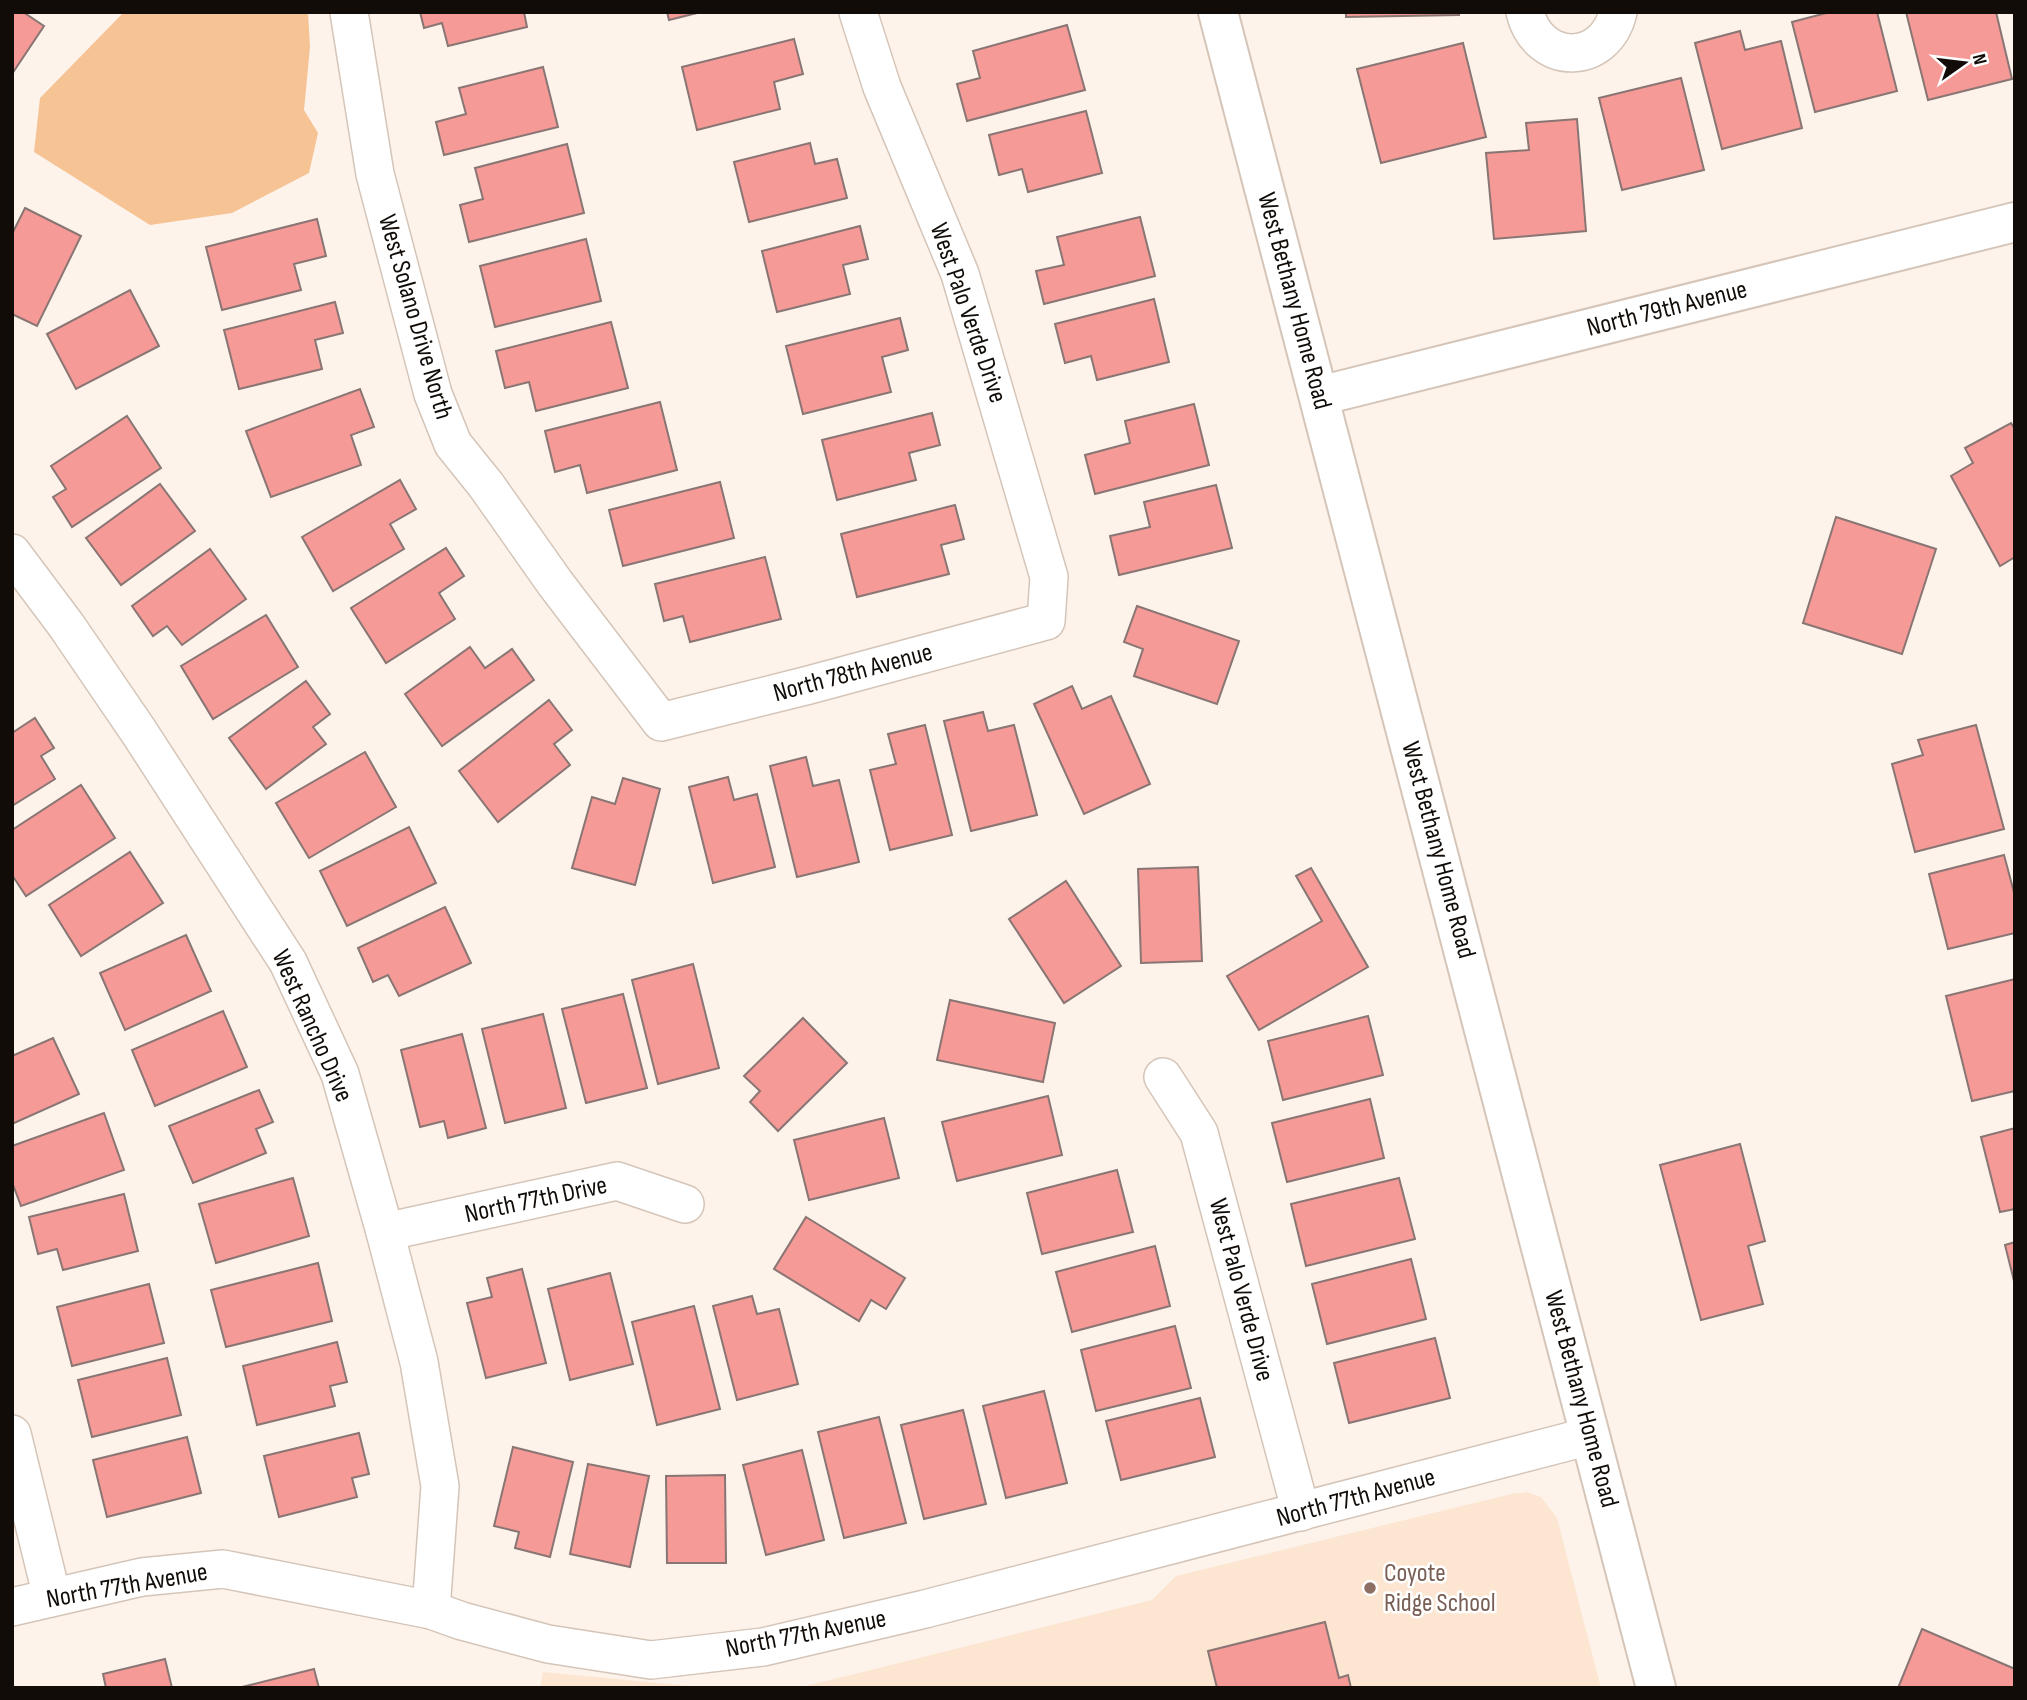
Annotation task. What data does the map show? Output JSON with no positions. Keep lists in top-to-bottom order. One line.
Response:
{"streets":{"main road":["West Bethany Home Road","North 79th Avenue"],"street":["West Palo Verde Drive","West Solano Drive North","North 78th Avenue","West Rancho Drive","North 77th Drive","North 77th Avenue"]},"crossings":[["West Bethany Home Road","North 79th Avenue"],["West Bethany Home Road","North 77th Avenue"],["West Palo Verde Drive","North 78th Avenue"],["West Palo Verde Drive","North 77th Avenue"],["West Solano Drive North","North 78th Avenue"],["West Rancho Drive","North 77th Drive"],["West Rancho Drive","North 77th Avenue"]],"places":["Coyote Ridge School"],"north":"right"}
